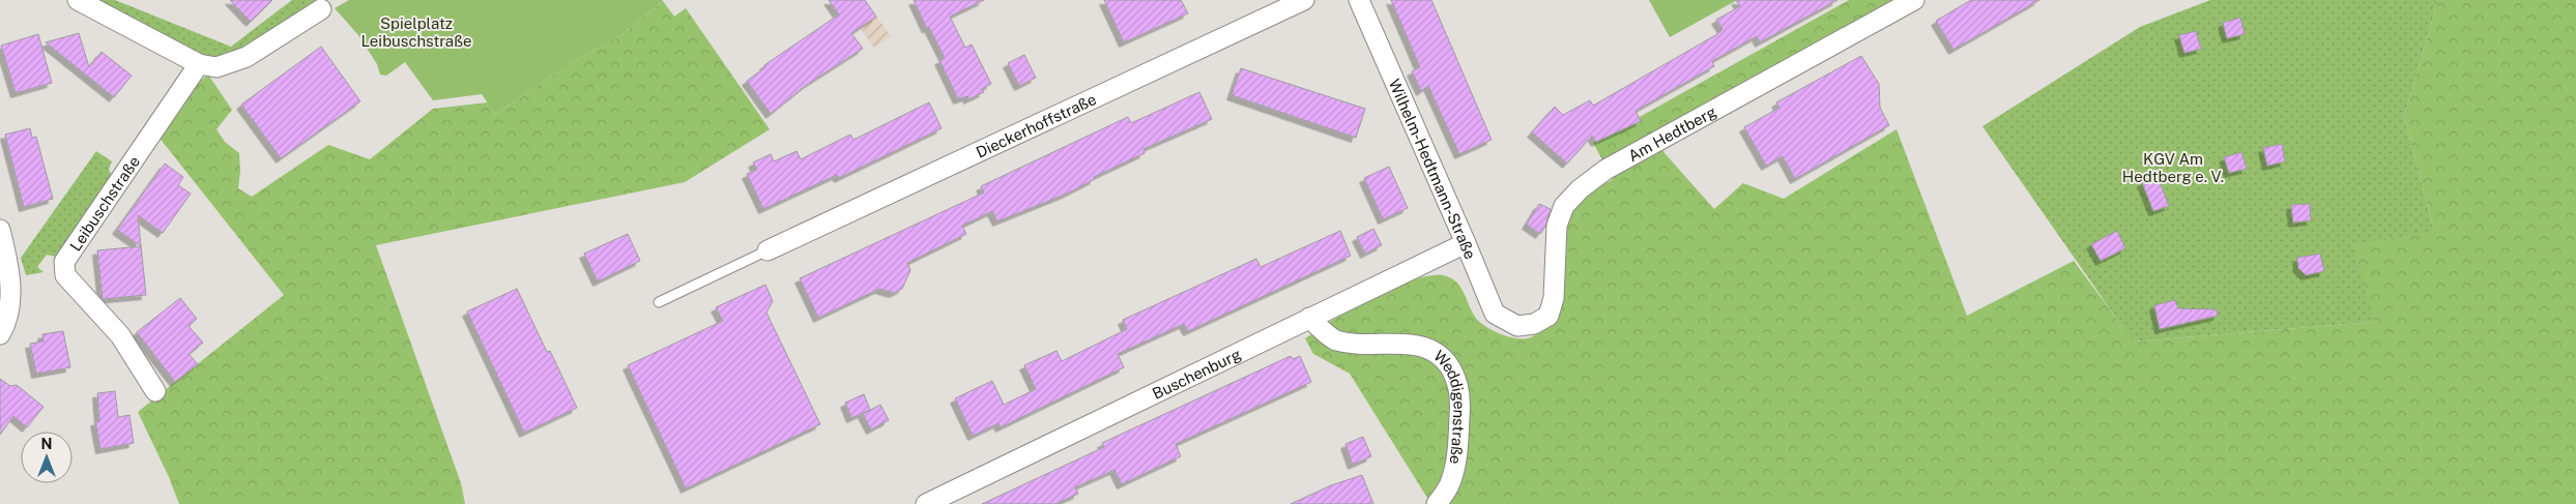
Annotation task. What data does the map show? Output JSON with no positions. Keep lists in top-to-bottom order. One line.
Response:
{"streets":{"street":["Dieckerhoffstraße","Am Hedtberg","Wilhelm-Hedtmann-Straße","Leibuschstraße","Buschenburg","Weddigenstraße"]},"crossings":[["Am Hedtberg","Wilhelm-Hedtmann-Straße"],["Wilhelm-Hedtmann-Straße","Buschenburg"],["Buschenburg","Weddigenstraße"]],"parks":["Spielplatz Leibuschstraße","KGV Am Hedtberg e. V."],"north":"top"}
